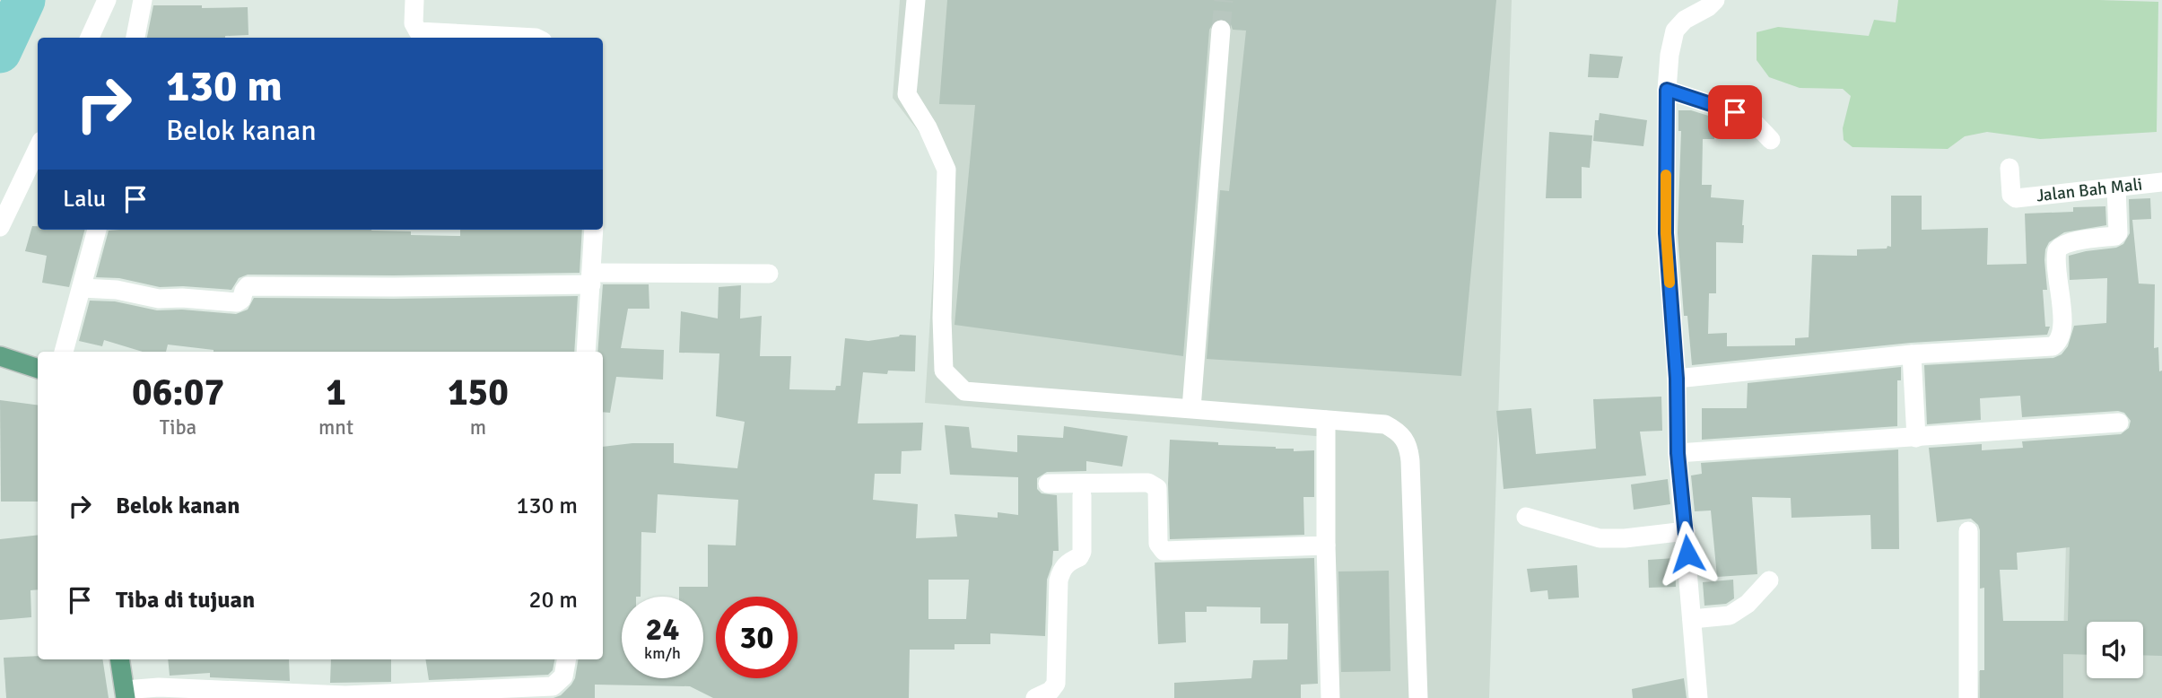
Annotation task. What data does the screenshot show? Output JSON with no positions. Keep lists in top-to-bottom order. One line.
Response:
{"streets":{"street":["Jalan Bah Mali"]},"page":{"turn":["130 m","Belok kanan"],"then":"Lalu","eta":["06:07","Tiba","1","mnt","150","m"],"list":[{"name":"Belok kanan","value":"130 m"},{"name":"Tiba di tujuan","value":"20 m"}],"speed":"24 km/h","limit":"30"}}
